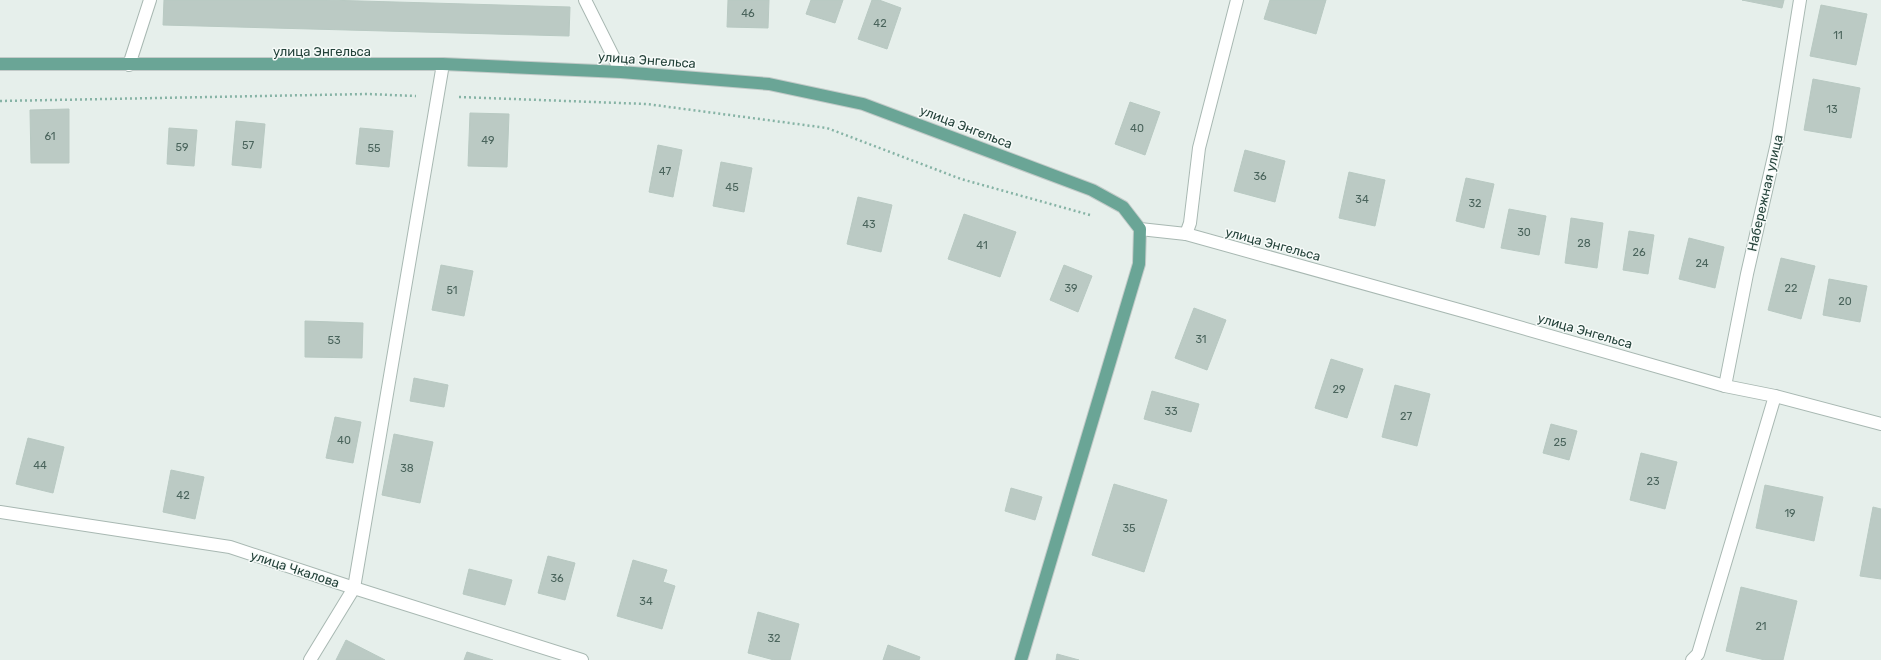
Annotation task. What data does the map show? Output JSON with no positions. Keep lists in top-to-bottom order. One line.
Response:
{"streets":{"main road":["улица Энгельса"],"street":["Набережная улица","улица Чкалова"]},"crossings":[["улица Энгельса","Набережная улица"]],"house_numbers":["46","42","11","13","40","61","49","57","59","55","47","36","45","34","32","43","30","28","41","26","24","39","22","51","20","31","53","29","33","27","40","25","44","38","23","42","19","35","36","34","21","32"]}
